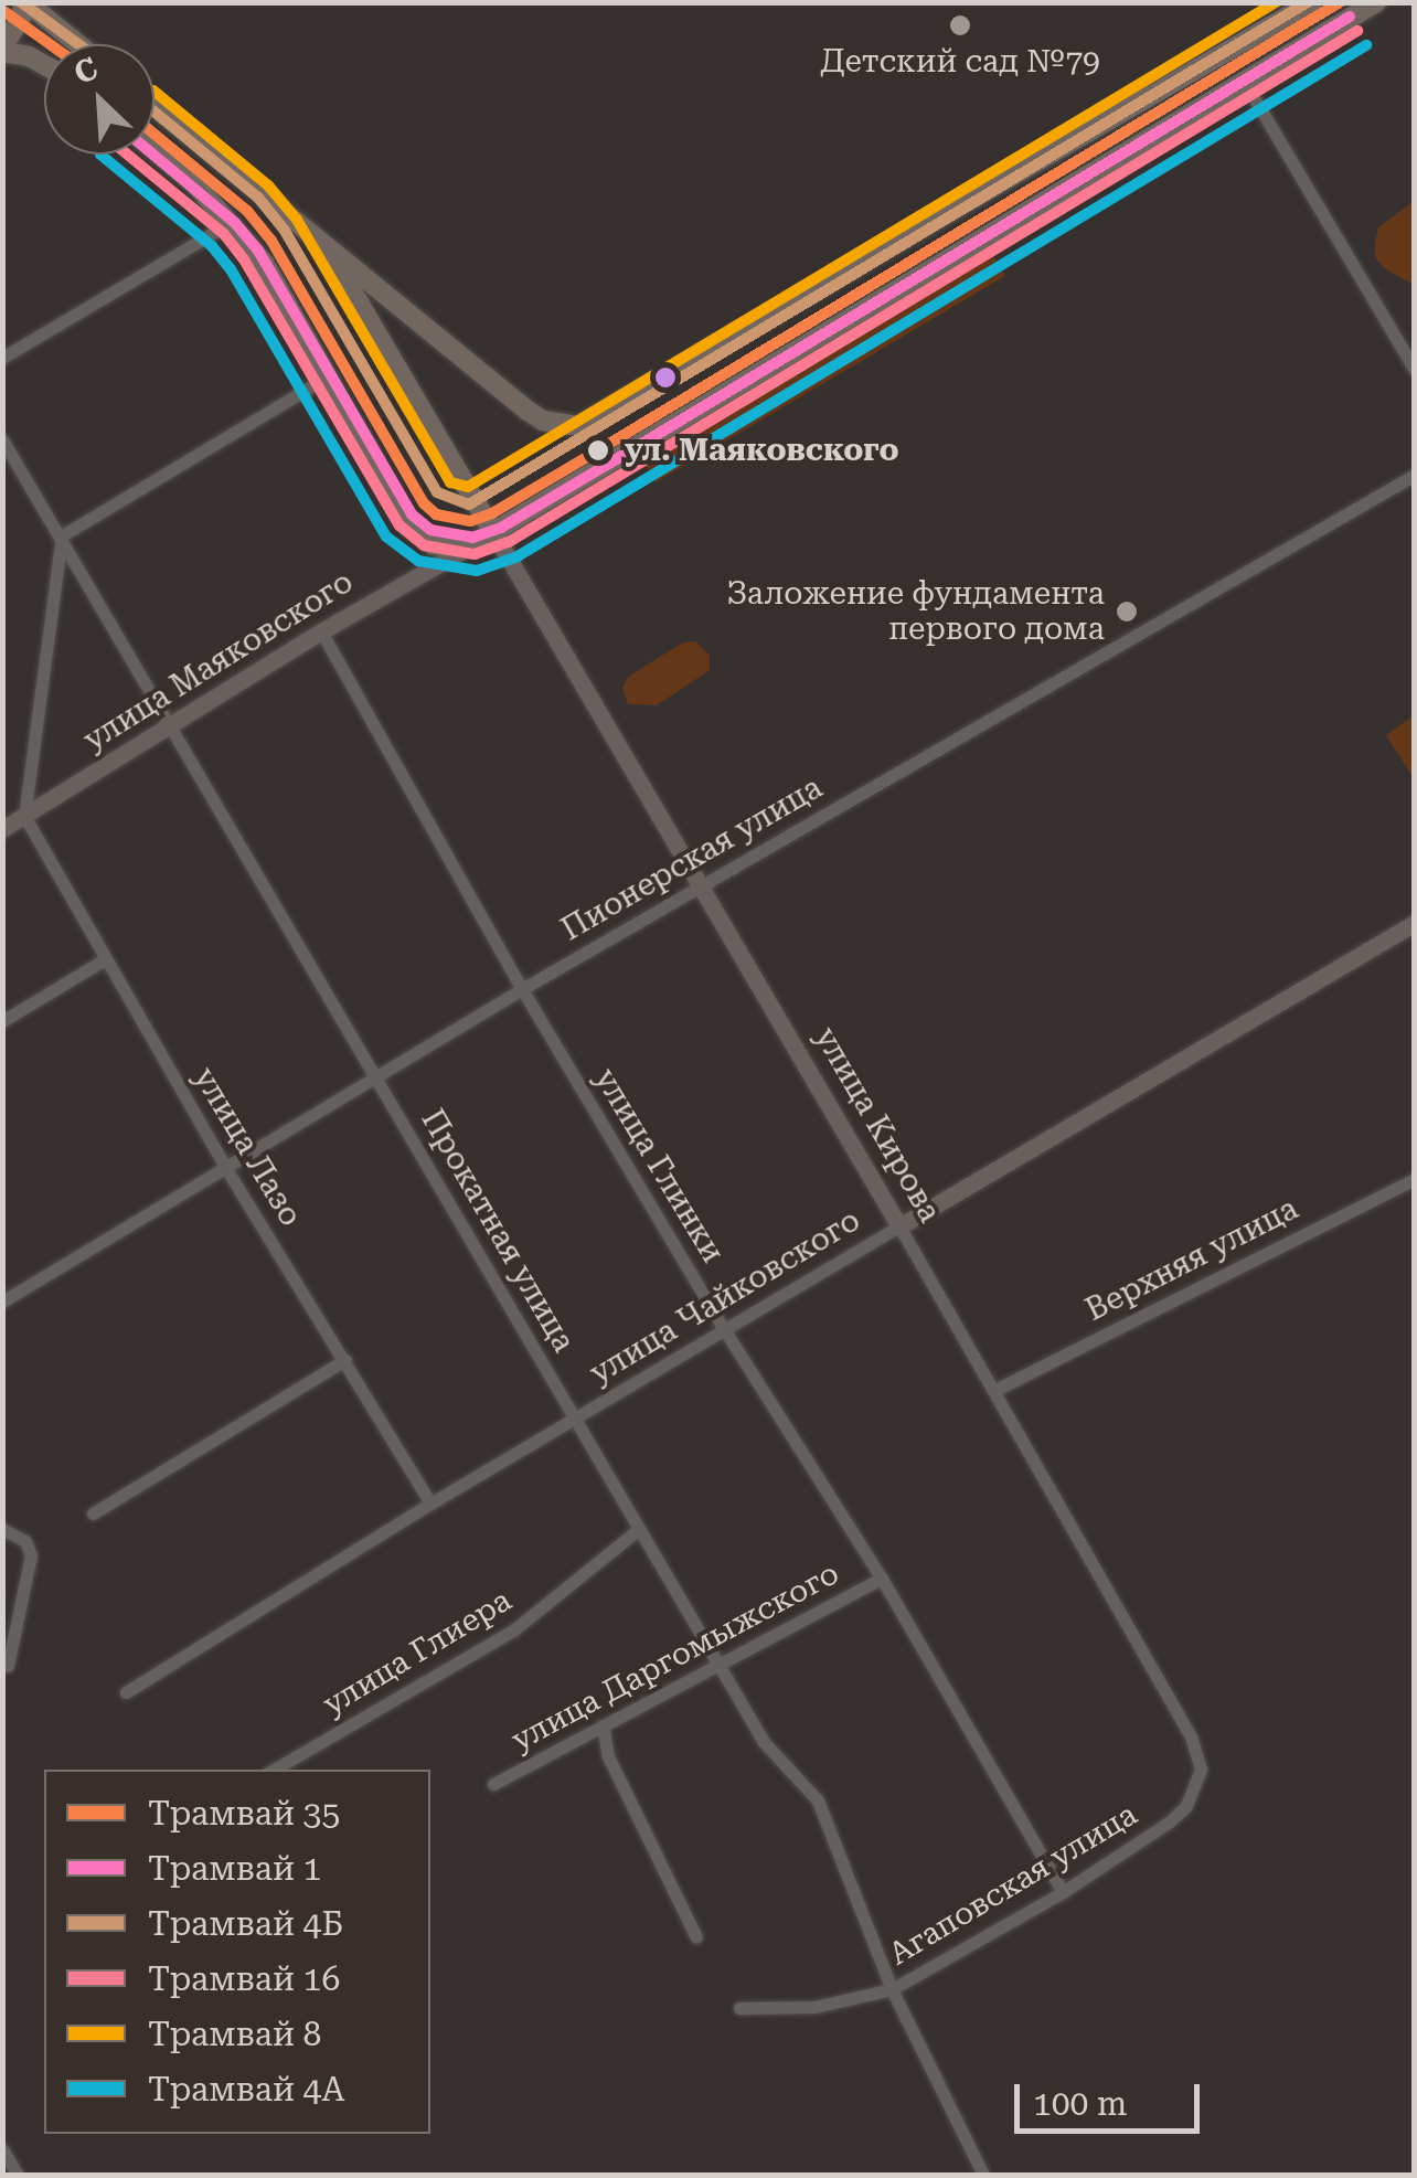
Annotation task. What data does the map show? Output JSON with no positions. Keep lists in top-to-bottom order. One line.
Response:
{"streets":{"main road":["улица Маяковского","улица Кирова","улица Чайковского"],"street":["Пионерская улица","улица Лазо","улица Глинки","Прокатная улица","Верхняя улица","улица Глиера","улица Даргомыжского","Агаповская улица"]},"crossings":[["улица Маяковского","улица Кирова"],["улица Маяковского","улица Лазо"],["улица Маяковского","улица Глинки"],["улица Маяковского","Прокатная улица"],["Пионерская улица","улица Кирова"],["Пионерская улица","улица Лазо"],["Пионерская улица","улица Глинки"],["Пионерская улица","Прокатная улица"],["улица Кирова","Верхняя улица"],["улица Кирова","улица Чайковского"],["улица Кирова","Агаповская улица"],["улица Лазо","улица Чайковского"],["улица Глинки","улица Чайковского"],["улица Глинки","улица Даргомыжского"],["улица Глинки","Агаповская улица"],["Прокатная улица","улица Чайковского"],["Прокатная улица","улица Глиера"],["Прокатная улица","улица Даргомыжского"],["Прокатная улица","Агаповская улица"]],"places":["Детский сад №79","ул. Маяковского","Заложение фундамента первого дома"],"lines":["tram line 35","tram line 4Б","tram line 8","tram line 1","tram line 16","tram line 4А"],"legend":["Трамвай 35","Трамвай 1","Трамвай 4Б","Трамвай 16","Трамвай 8","Трамвай 4А"],"scale_bar":"100 m","north":"top left"}
